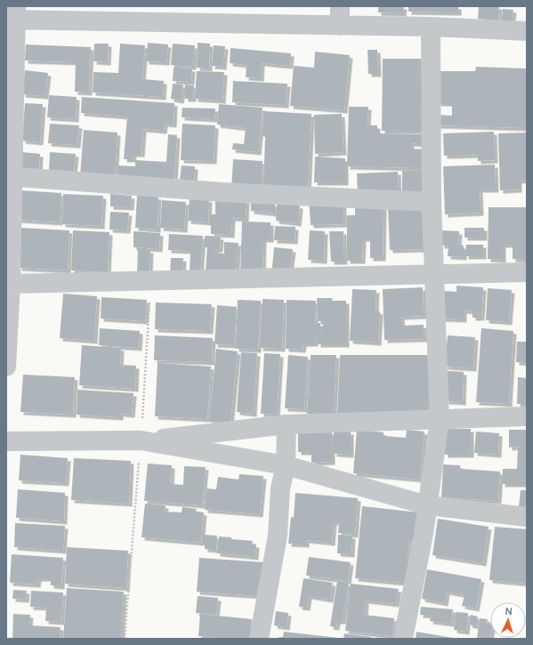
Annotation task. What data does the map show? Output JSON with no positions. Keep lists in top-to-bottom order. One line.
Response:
{"north":"top"}
